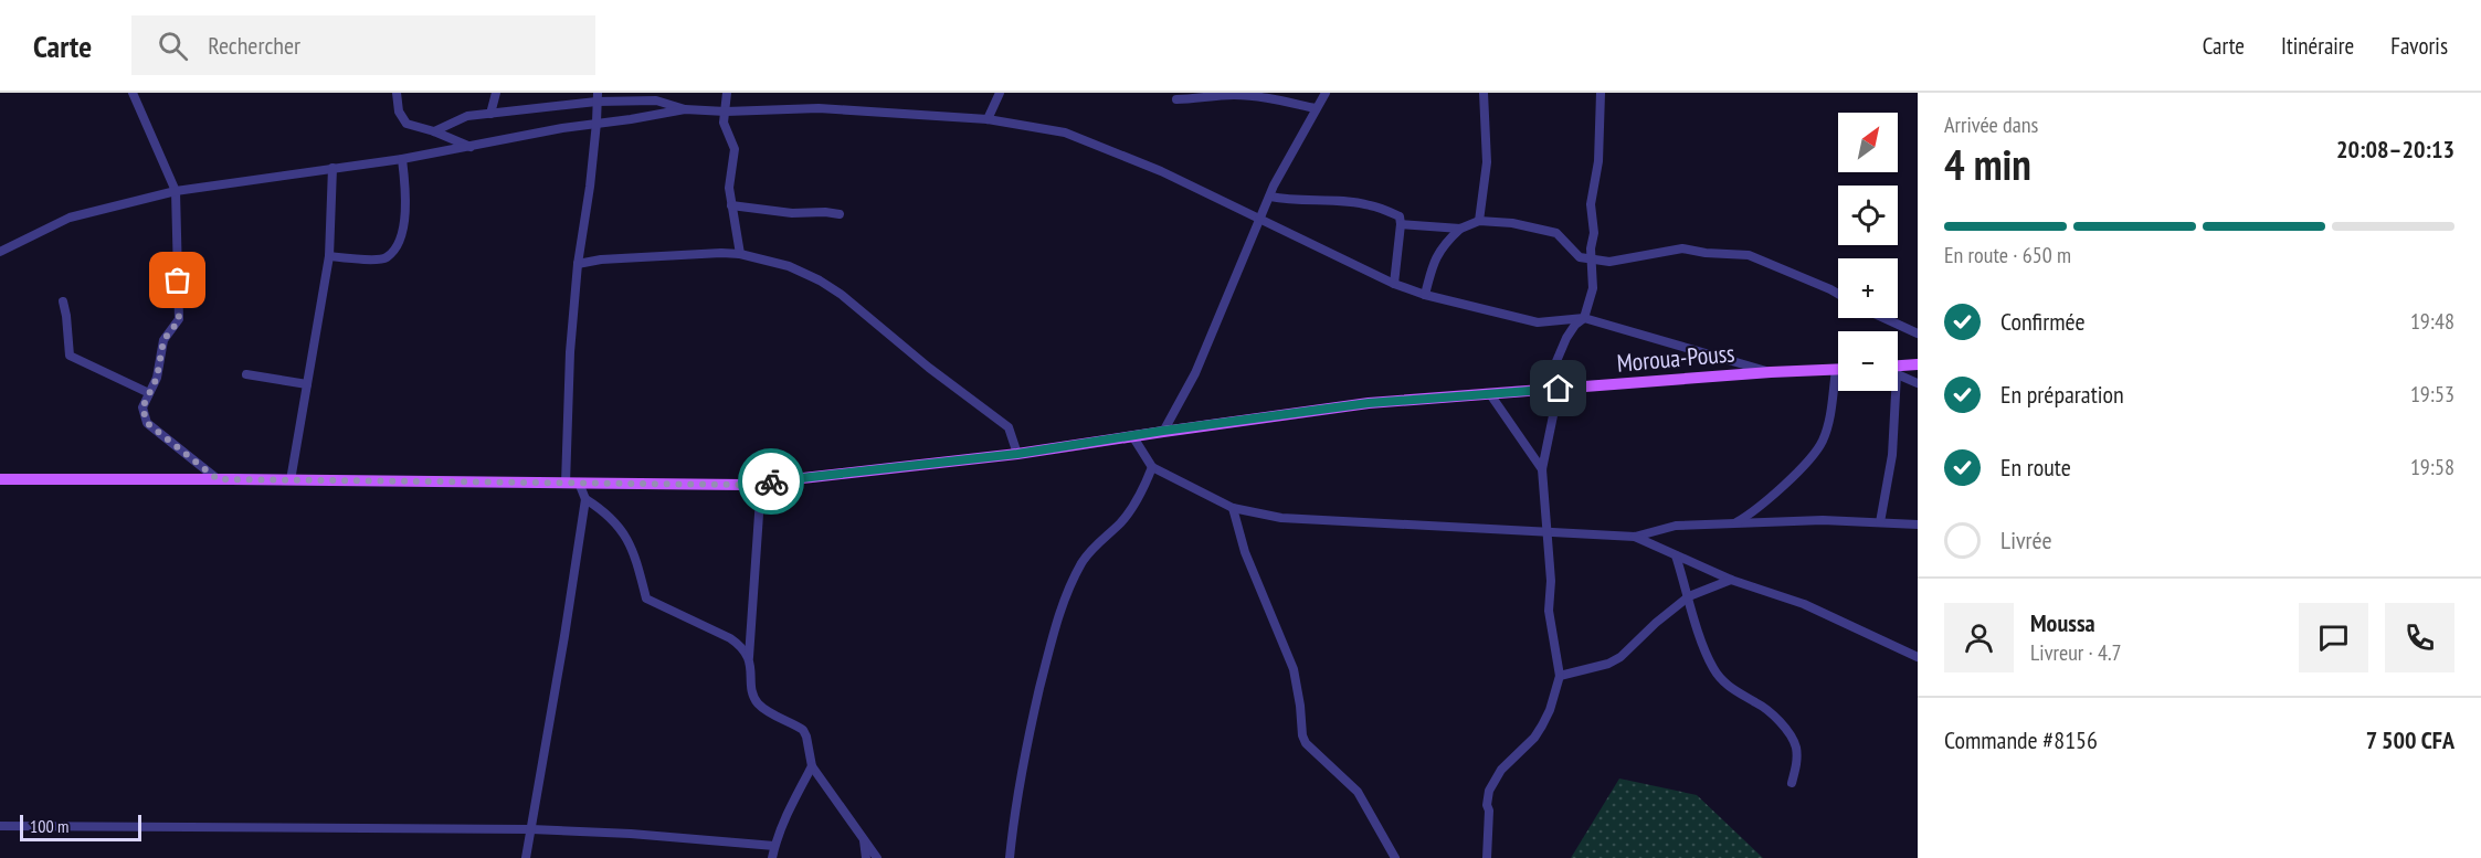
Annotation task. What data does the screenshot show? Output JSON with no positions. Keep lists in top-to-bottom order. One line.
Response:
{"streets":{"main road":["Moroua-Pouss"]},"scale_bar":"100 m","north":"top right","page":{"header":"Carte","search":"Rechercher","nav":["Carte","Itinéraire","Favoris"],"heading":["4 min","Arrivée dans","20:08–20:13"],"panel":["Moussa","Livreur · 4.7","Commande #8156","7 500 CFA"],"map_buttons":["+","−"],"bar":"En route · 650 m","list":[["Confirmée","19:48"],["En préparation","19:53"],["En route","19:58"],"Livrée"],"scale":"100 m"}}
